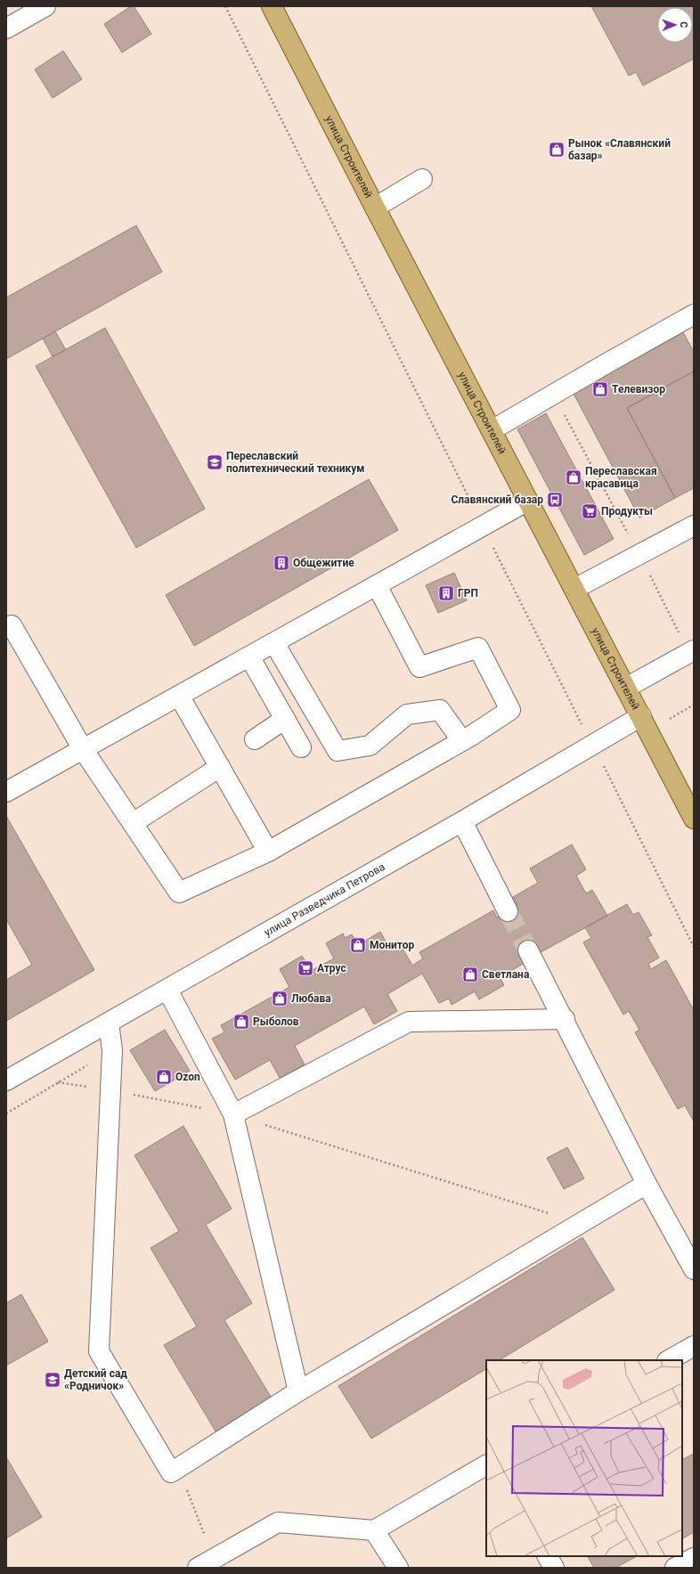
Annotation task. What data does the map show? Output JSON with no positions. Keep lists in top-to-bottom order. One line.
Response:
{"streets":{"main road":["улица Строителей"],"street":["улица Разведчика Петрова"]},"crossings":[["улица Строителей","улица Разведчика Петрова"]],"places":{"shop":["Рынок «Славянский базар»","Телевизор","Переславская красавица","Монитор","Светлана","Любава","Рыболов","Ozon"],"school or university":["Переславский политехнический техникум","Детский сад «Родничок»"],"bus stop":["Славянский базар"],"supermarket":["Продукты","Атрус"],"building":["Общежитие","ГРП"]},"north":"right"}
